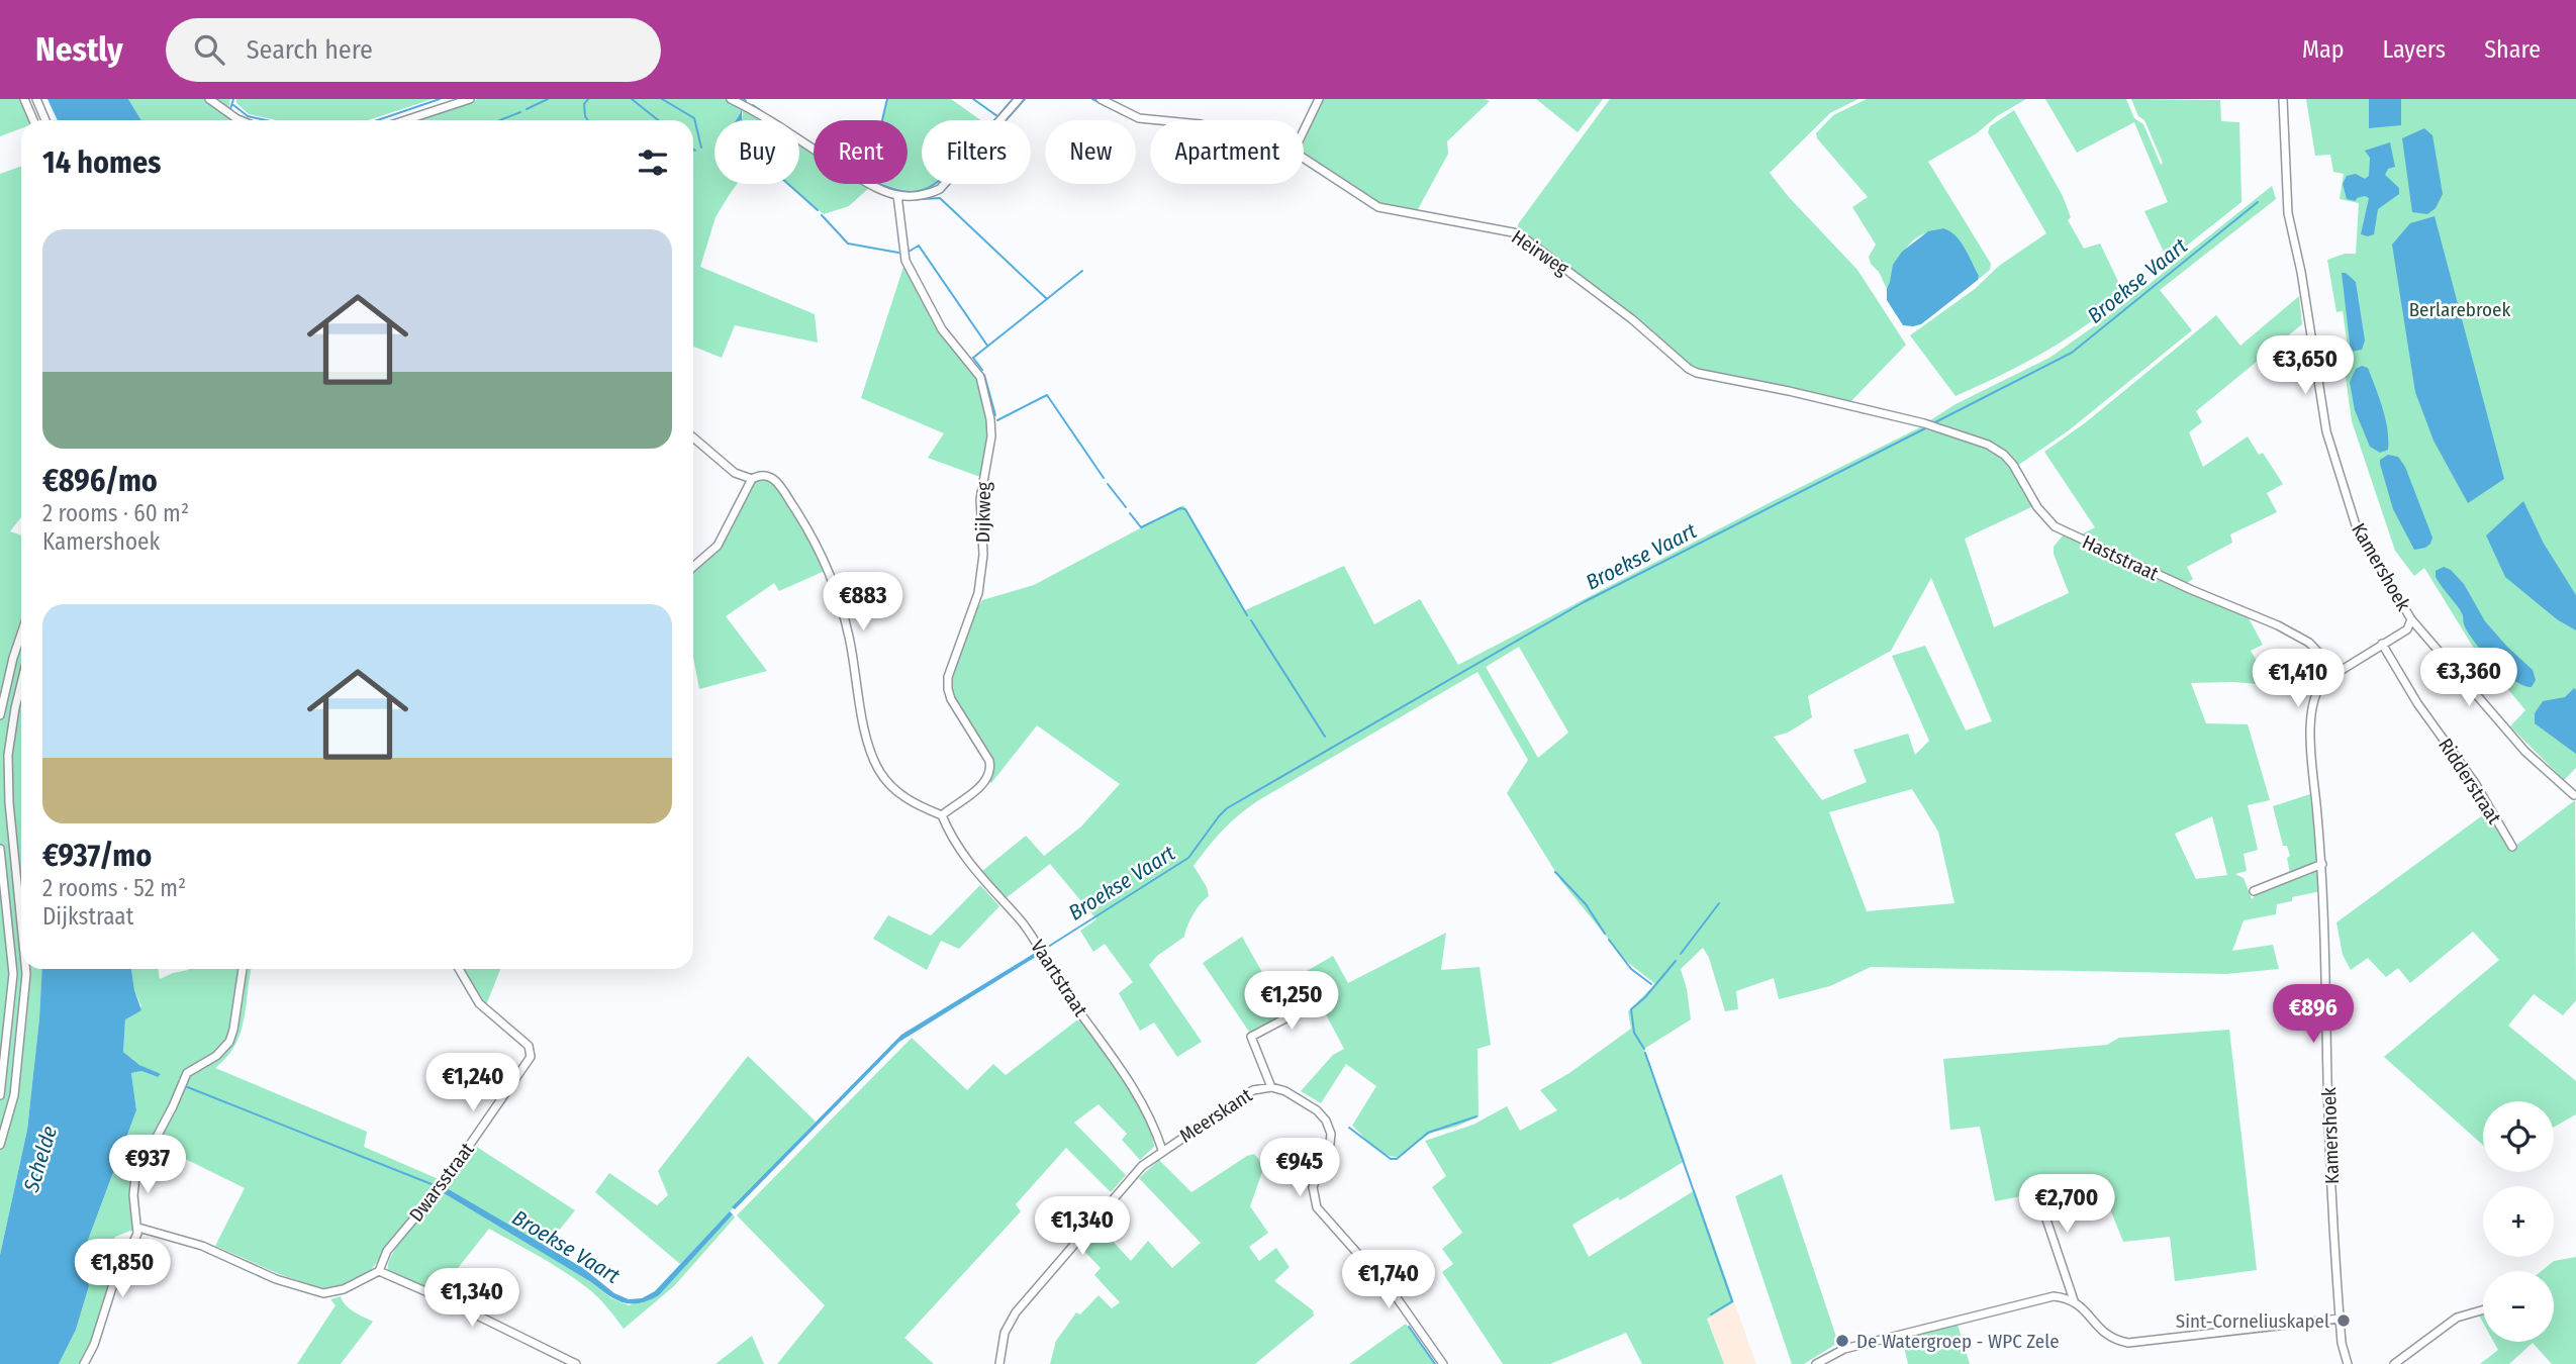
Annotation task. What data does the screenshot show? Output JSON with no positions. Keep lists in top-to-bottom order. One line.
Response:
{"streets":{"street":["Heirweg","Dijkweg","Haststraat","Kamershoek","Ridderstraat","Vaartstraat","Meerskant","Dwarsstraat"]},"crossings":[["Heirweg","Haststraat"],["Dijkweg","Vaartstraat"],["Haststraat","Kamershoek"],["Kamershoek","Ridderstraat"],["Vaartstraat","Meerskant"]],"water":["Broekse Vaart","Schelde"],"parks":["Berlarebroek"],"places":["Sint-Corneliuskapel","De Watergroep - WPC Zele"],"page":{"header":"Nestly","search":"Search here","nav":["Map","Layers","Share"],"chip":["Buy","Rent","Filters","New","Apartment"],"heading":"14 homes","list":[{"name":"€896/mo","note":"2 rooms · 60 m² · Kamershoek"},{"name":"€937/mo","note":"2 rooms · 52 m² · Dijkstraat"}],"price":["€3,650","€883","€3,360","€1,410","€1,250","€896","€1,240","€937","€945","€2,700","€1,340","€1,850","€1,740","€1,340"],"map_buttons":["+","−"]}}
